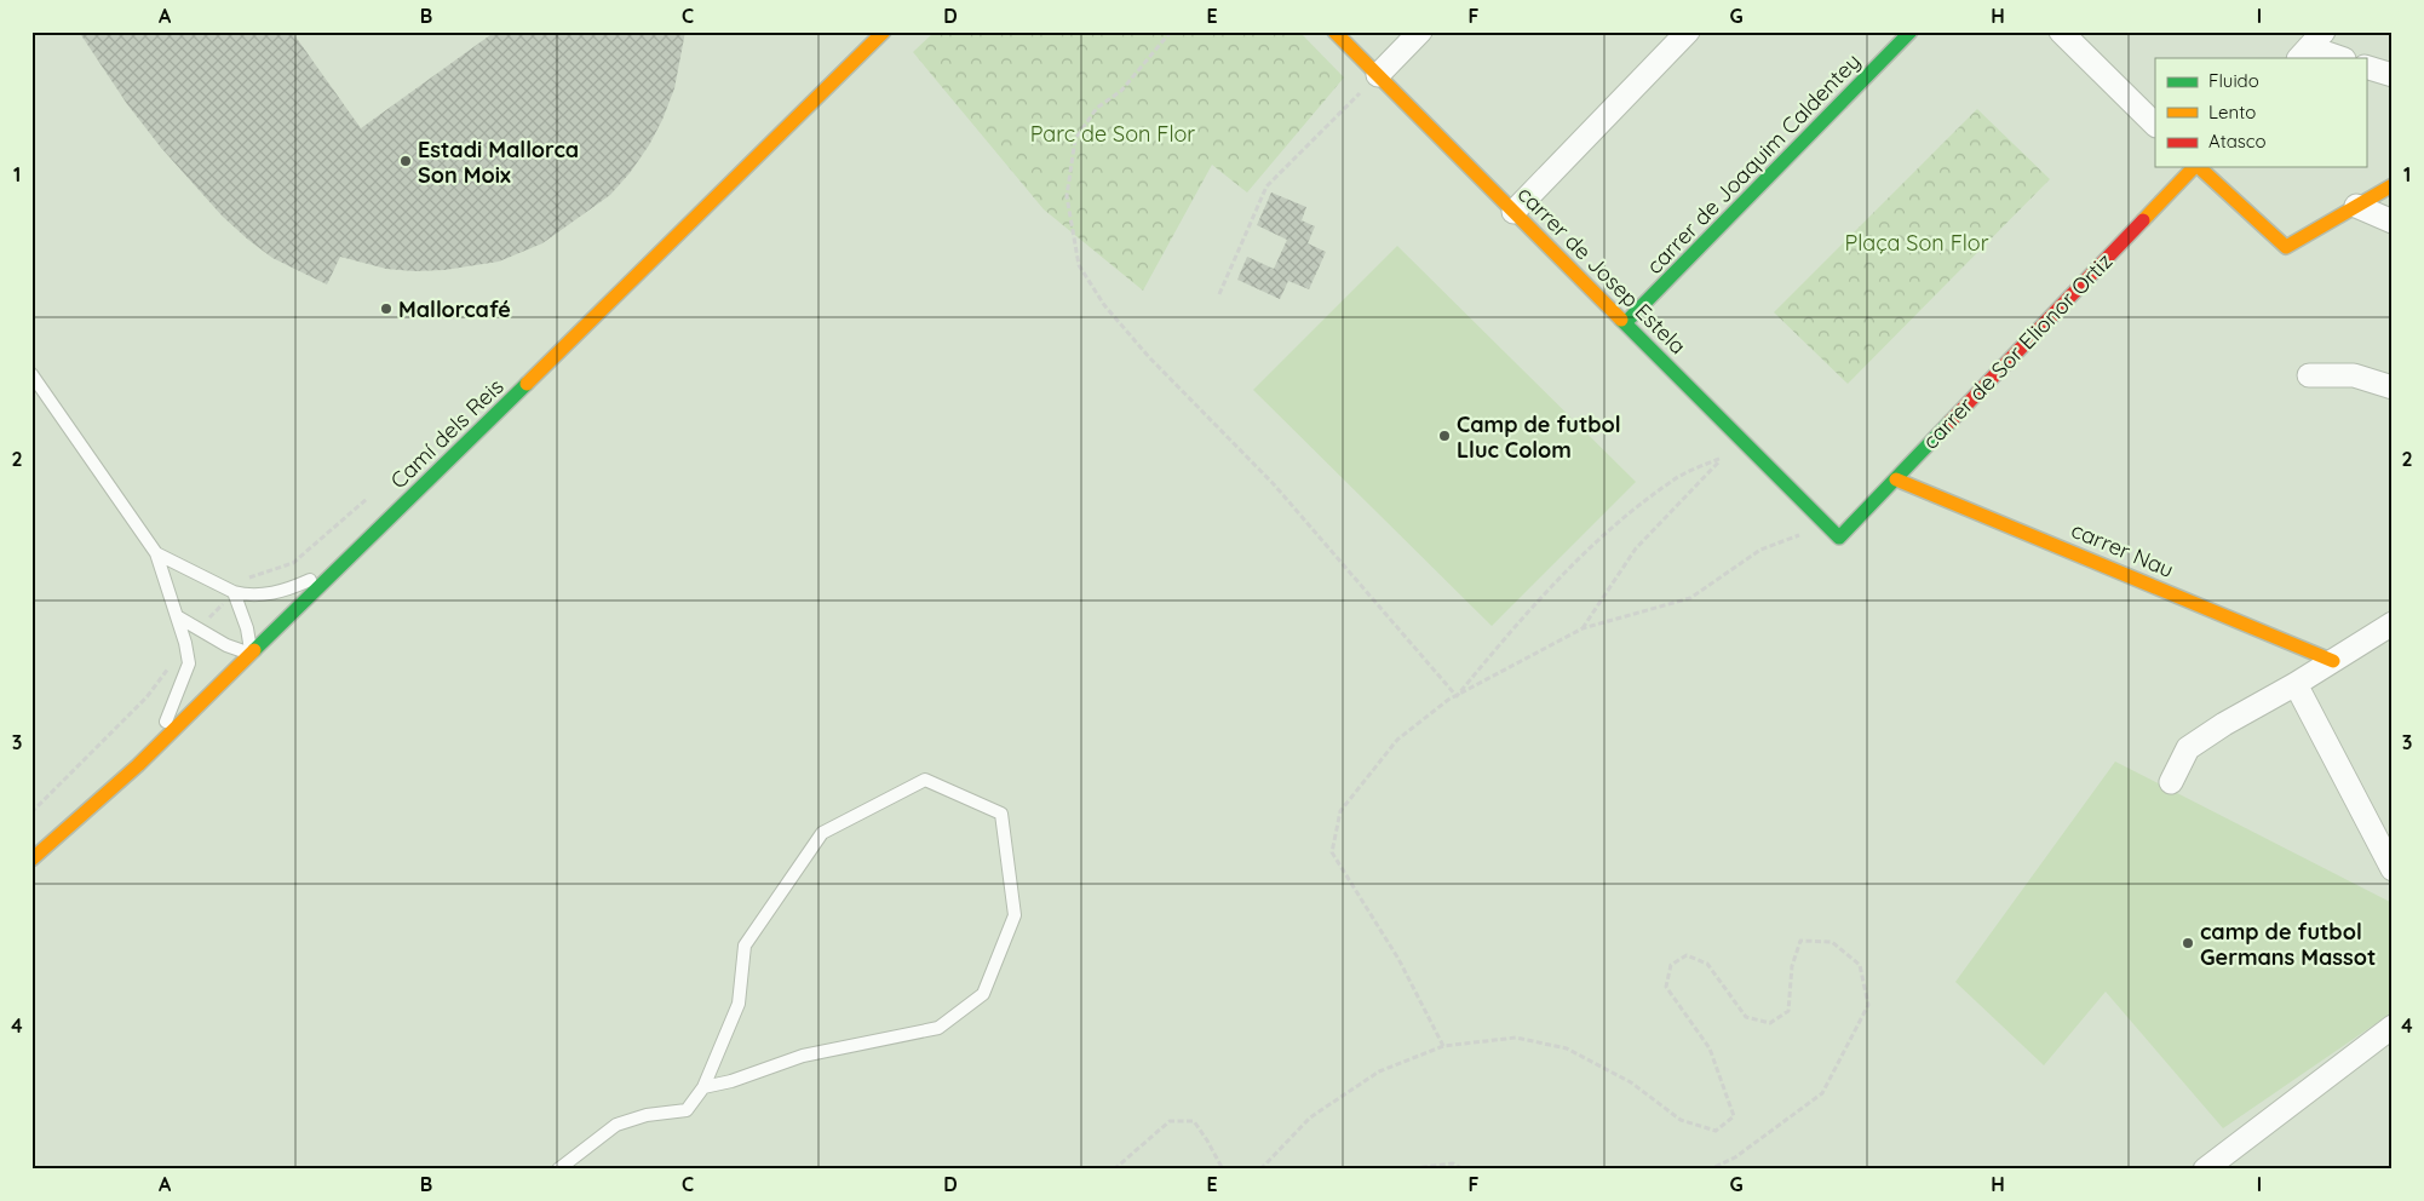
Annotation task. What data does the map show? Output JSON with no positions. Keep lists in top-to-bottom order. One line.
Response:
{"streets":{"street":["carrer de Joaquim Caldentey","carrer de Josep Estela","carrer de Sor Elionor Ortiz","Camí dels Reis","carrer Nau"]},"crossings":[["carrer de Joaquim Caldentey","carrer de Josep Estela"],["carrer de Josep Estela","carrer de Sor Elionor Ortiz"],["carrer de Sor Elionor Ortiz","carrer Nau"]],"parks":["Parc de Son Flor","Plaça Son Flor"],"places":["Estadi Mallorca Son Moix","Mallorcafé","Camp de futbol Lluc Colom","camp de futbol Germans Massot"],"legend":["Fluido","Lento","Atasco"],"grid":{"columns":["A","B","C","D","E","F","G","H","I"],"rows":["1","2","3","4"]}}
